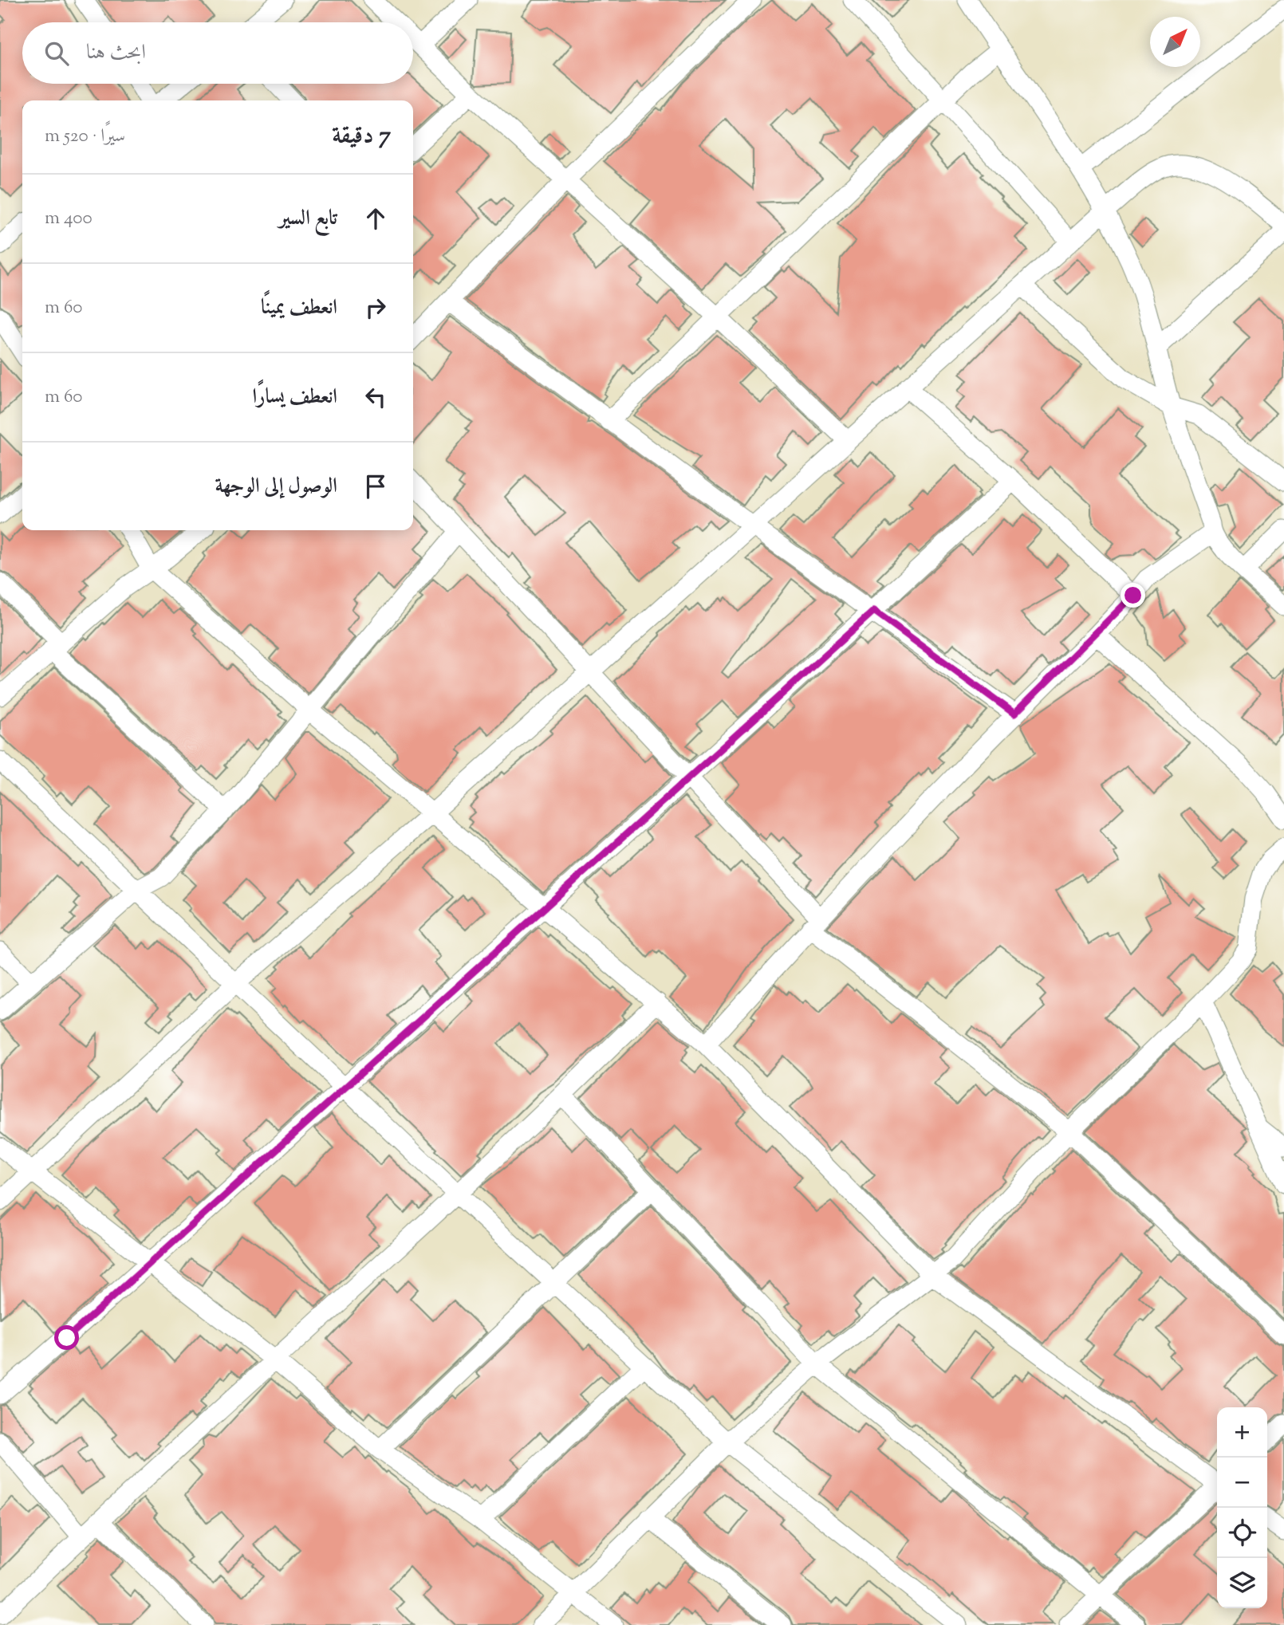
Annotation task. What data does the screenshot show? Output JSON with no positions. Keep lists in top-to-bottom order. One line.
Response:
{"north":"top right","page":{"search":"ابحث هنا","heading":["7 دقيقة","سيرًا · 520 m"],"list":[["تابع السير","400 m"],["انعطف يمينًا","60 m"],["انعطف يسارًا","60 m"],"الوصول إلى الوجهة"],"map_buttons":["+","−"]}}
